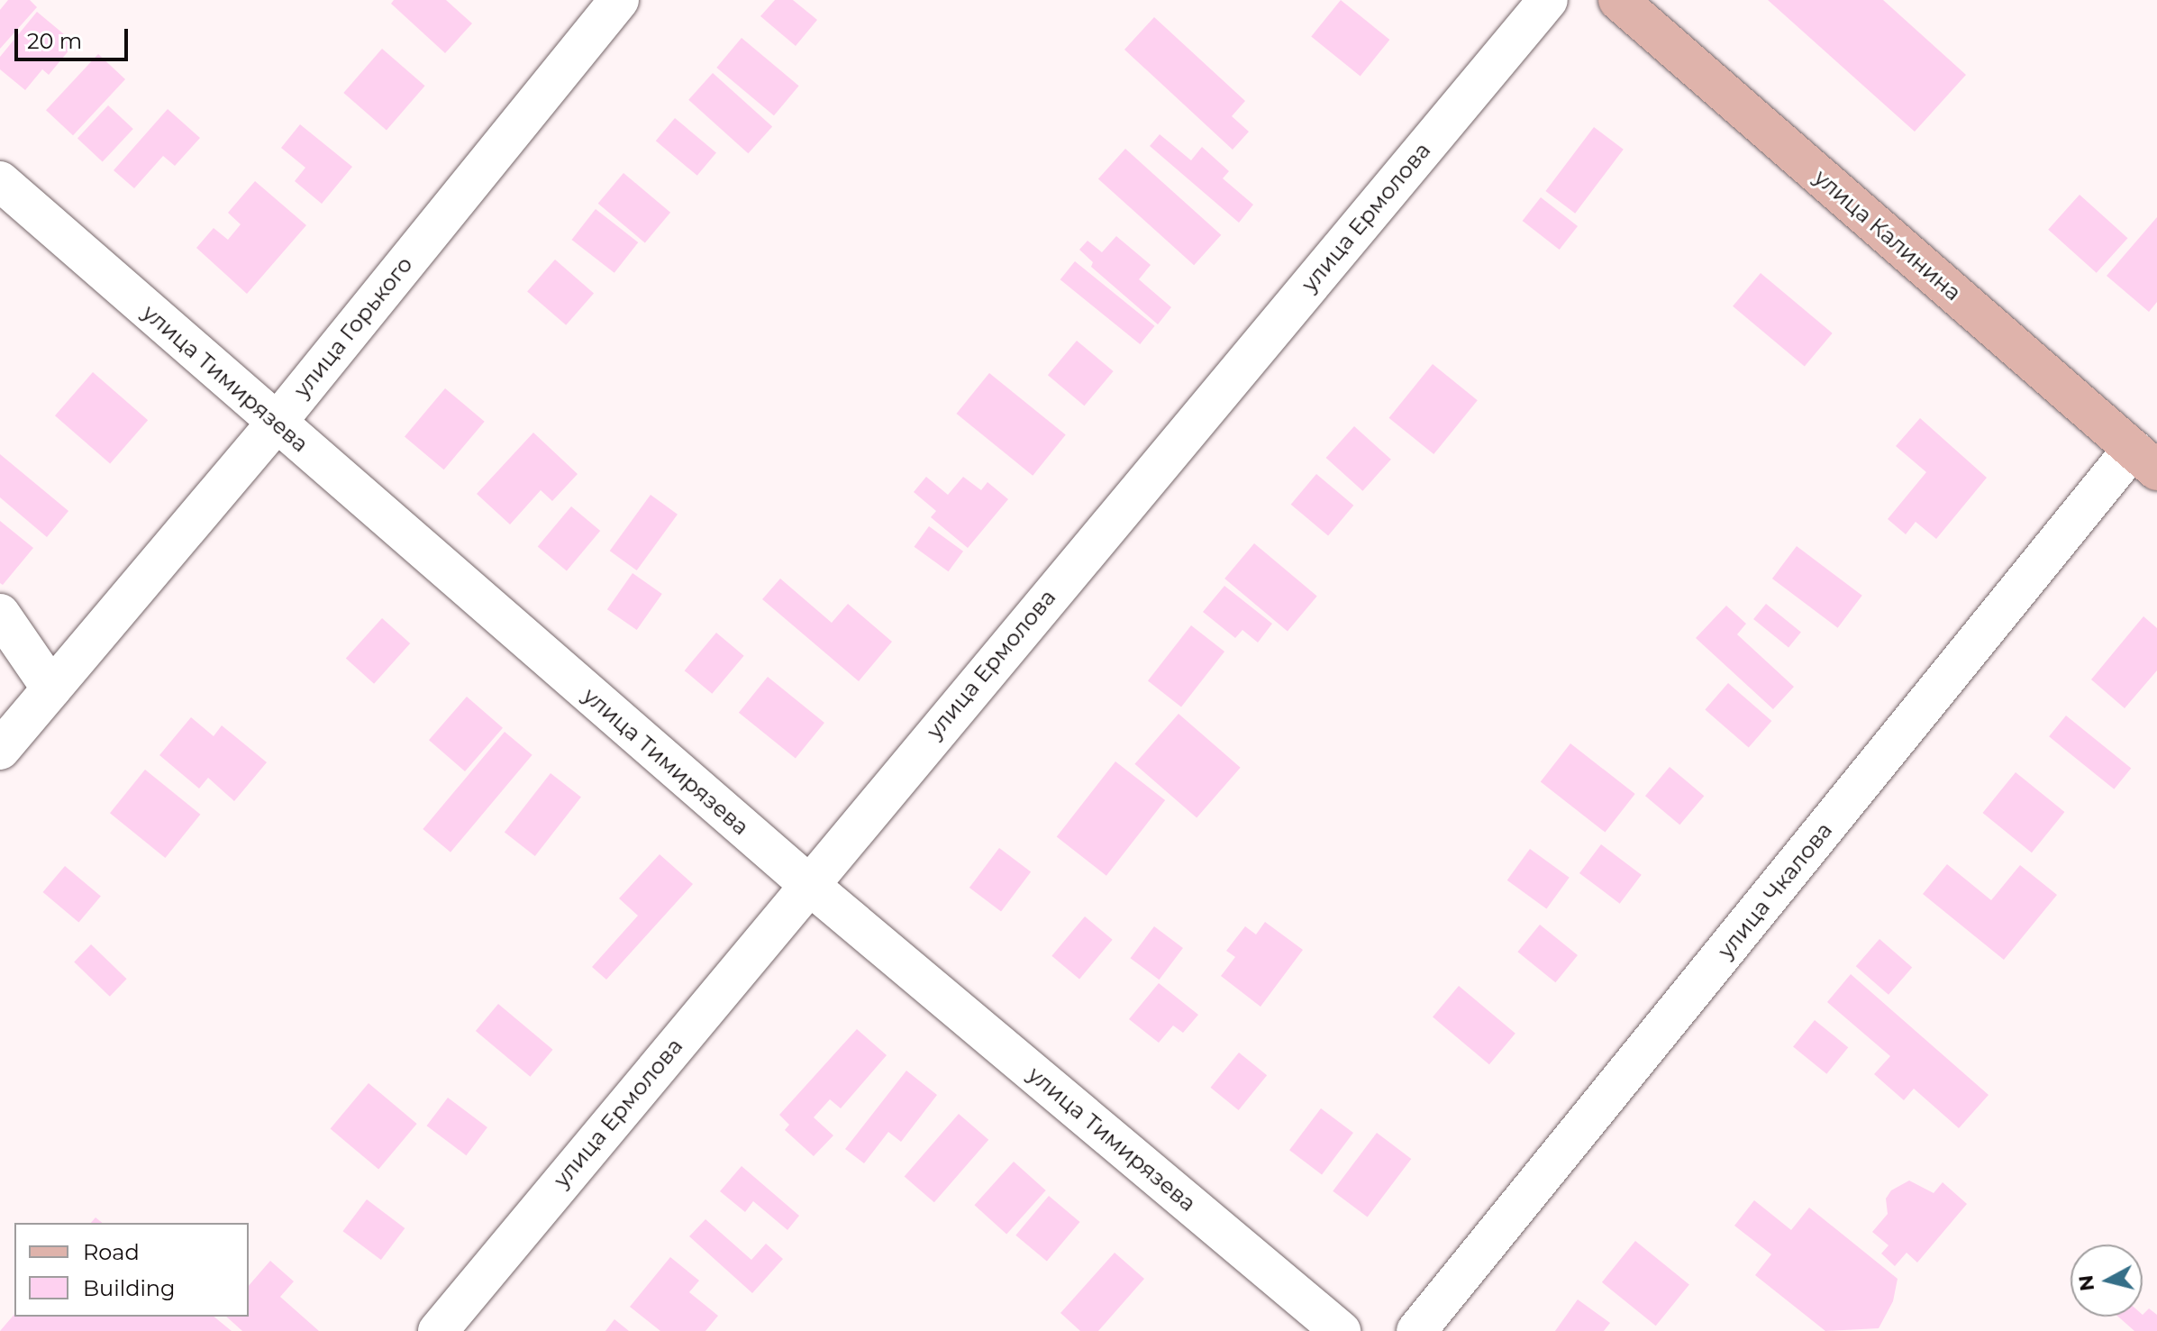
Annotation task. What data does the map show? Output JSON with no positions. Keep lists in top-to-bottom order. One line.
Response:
{"streets":{"main road":["улица Калинина"],"street":["улица Ермолова","улица Горького","улица Тимирязева","улица Чкалова"]},"crossings":[["улица Ермолова","улица Тимирязева"],["улица Калинина","улица Чкалова"],["улица Горького","улица Тимирязева"]],"legend":["Road","Building"],"scale_bar":"20 m","north":"left"}
